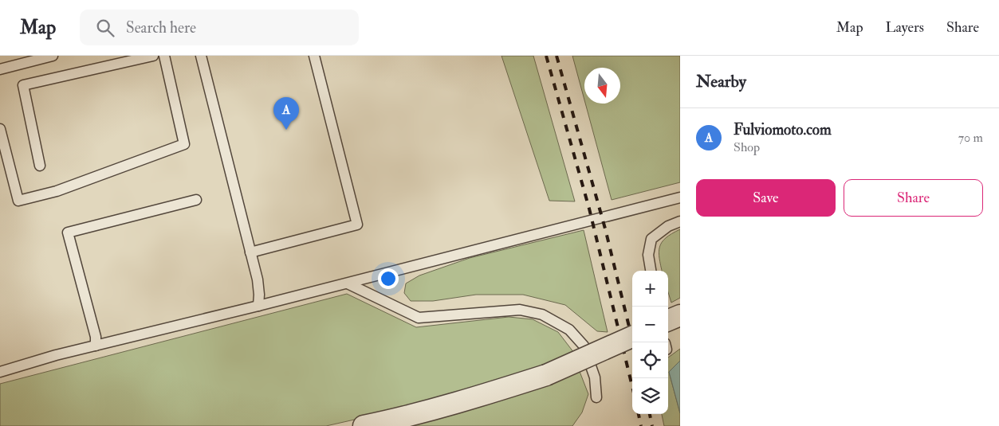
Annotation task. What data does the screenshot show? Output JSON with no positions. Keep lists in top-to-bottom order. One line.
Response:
{"north":"bottom","page":{"header":"Map","search":"Search here","nav":["Map","Layers","Share"],"heading":"Nearby","pins":"A","list":[{"mark":"A","name":"Fulviomoto.com","note":"Shop","value":"70 m"}],"buttons":["Save","Share"],"map_buttons":["+","−"]}}
